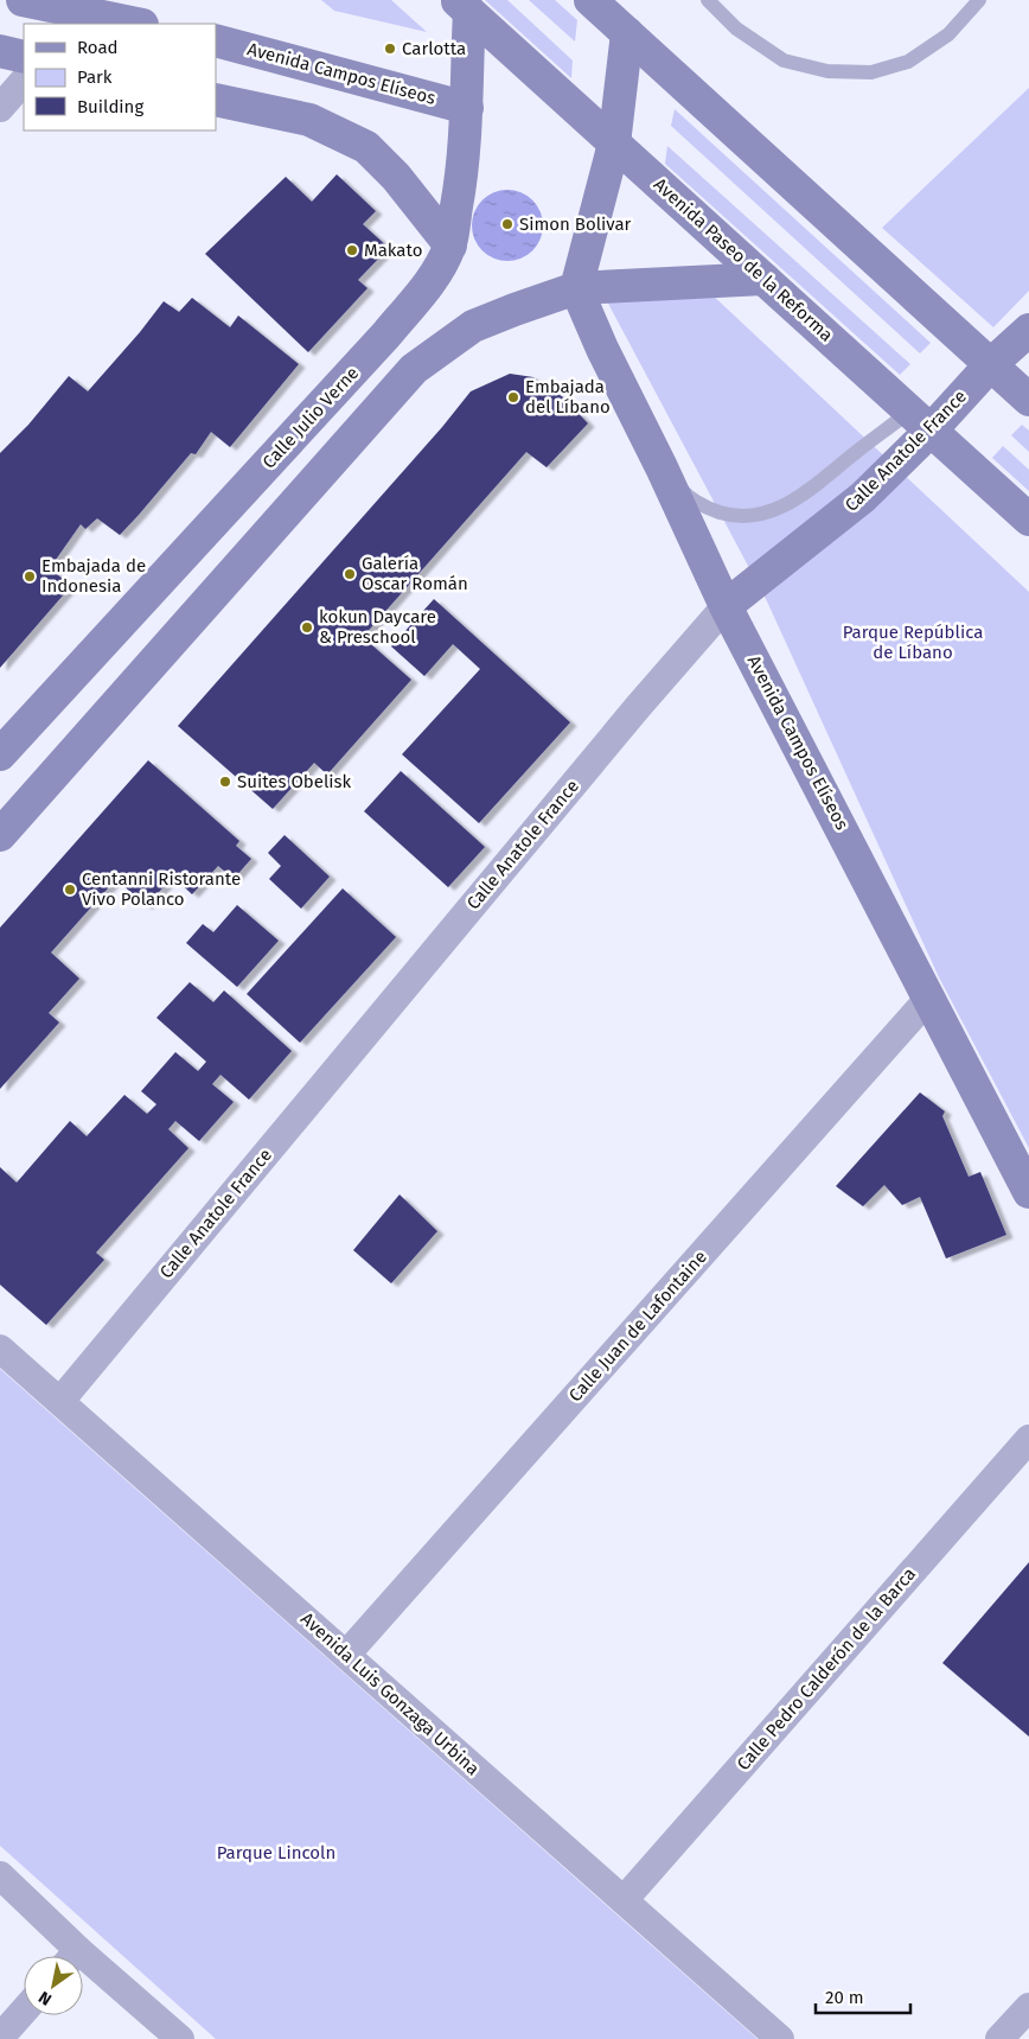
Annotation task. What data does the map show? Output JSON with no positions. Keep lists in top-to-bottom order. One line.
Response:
{"streets":{"street":["Avenida Campos Elíseos","Avenida Paseo de la Reforma","Calle Julio Verne","Calle Anatole France","Calle Juan de Lafontaine","Calle Pedro Calderón de la Barca","Avenida Luis Gonzaga Urbina"]},"crossings":[["Avenida Campos Elíseos","Calle Julio Verne"],["Avenida Campos Elíseos","Calle Anatole France"],["Avenida Campos Elíseos","Calle Juan de Lafontaine"],["Avenida Paseo de la Reforma","Calle Julio Verne"],["Avenida Paseo de la Reforma","Calle Anatole France"],["Calle Anatole France","Avenida Luis Gonzaga Urbina"],["Calle Juan de Lafontaine","Avenida Luis Gonzaga Urbina"],["Calle Pedro Calderón de la Barca","Avenida Luis Gonzaga Urbina"]],"parks":["Parque República de Líbano","Parque Lincoln"],"places":["Carlotta","Simon Bolivar","Makato","Embajada del Líbano","Galería Oscar Román","Embajada de Indonesia","kokun Daycare & Preschool","Suites Obelisk","Centanni Ristorante Vivo Polanco"],"legend":["Road","Park","Building"],"scale_bar":"20 m","north":"bottom left"}
